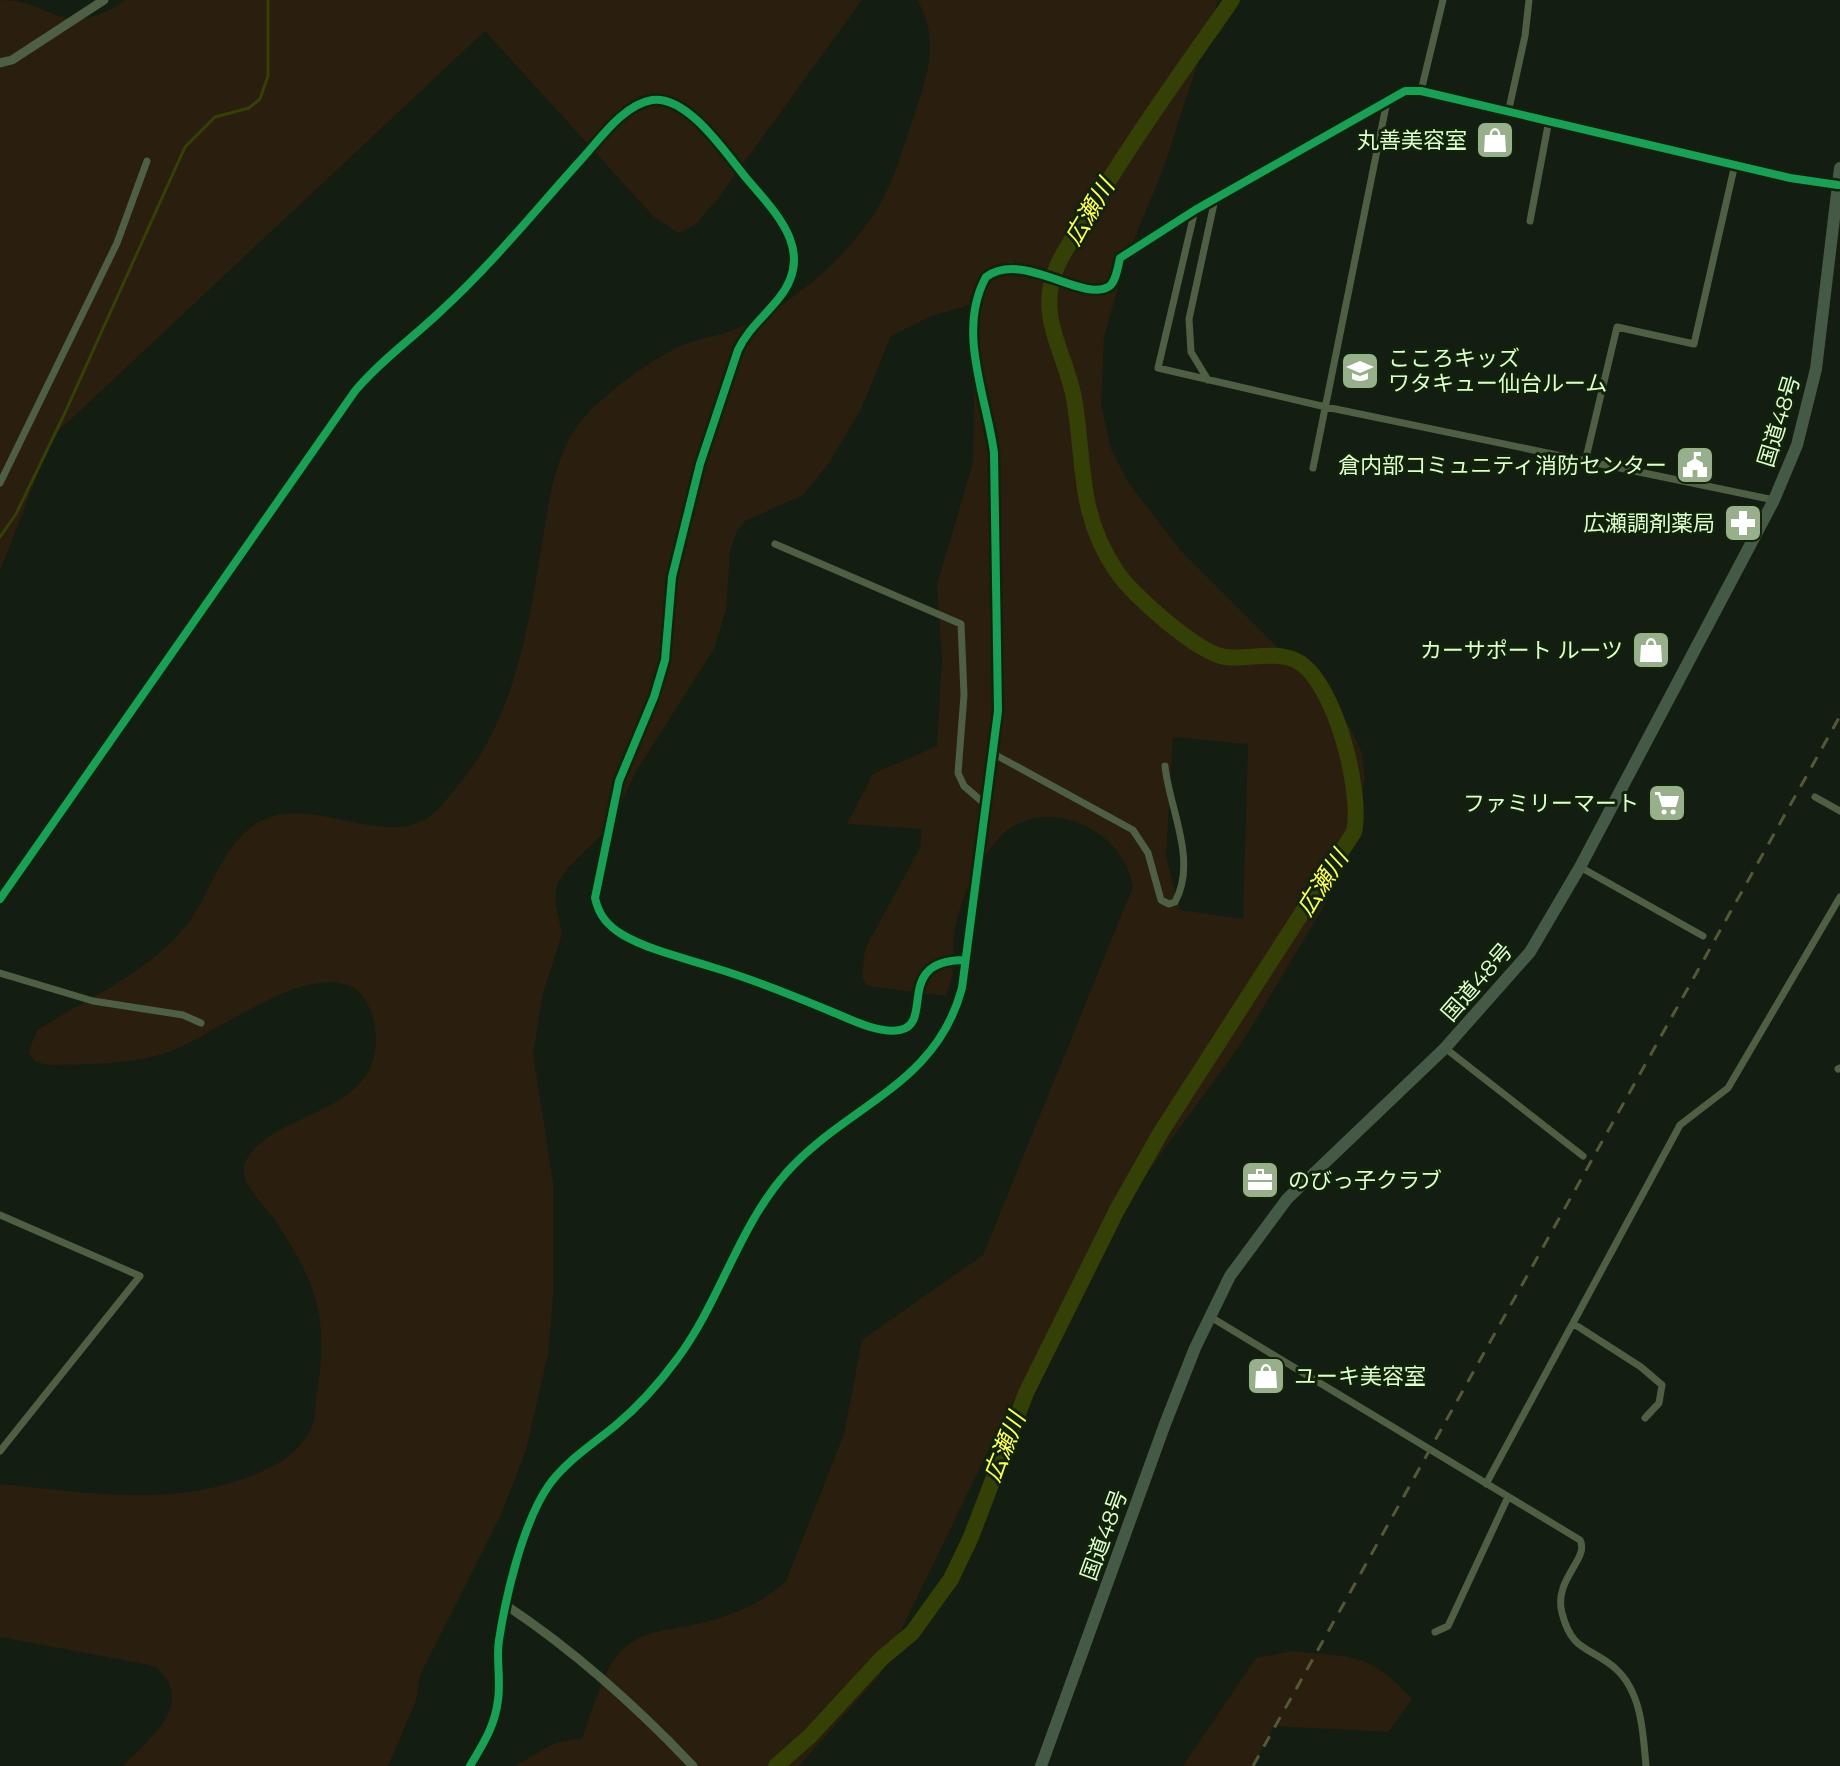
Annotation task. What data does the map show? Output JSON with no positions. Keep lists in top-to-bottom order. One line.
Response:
{"streets":{"highway":["国道48号"]},"water":["広瀬川"],"places":{"shop":["丸善美容室","カーサポート ルーツ","ユーキ美容室"],"school or university":["こころキッズ ワタキュー仙台ルーム"],"public building":["倉内部コミュニティ消防センター"],"pharmacy":["広瀬調剤薬局"],"supermarket":["ファミリーマート"],"office":["のびっ子クラブ"]}}
